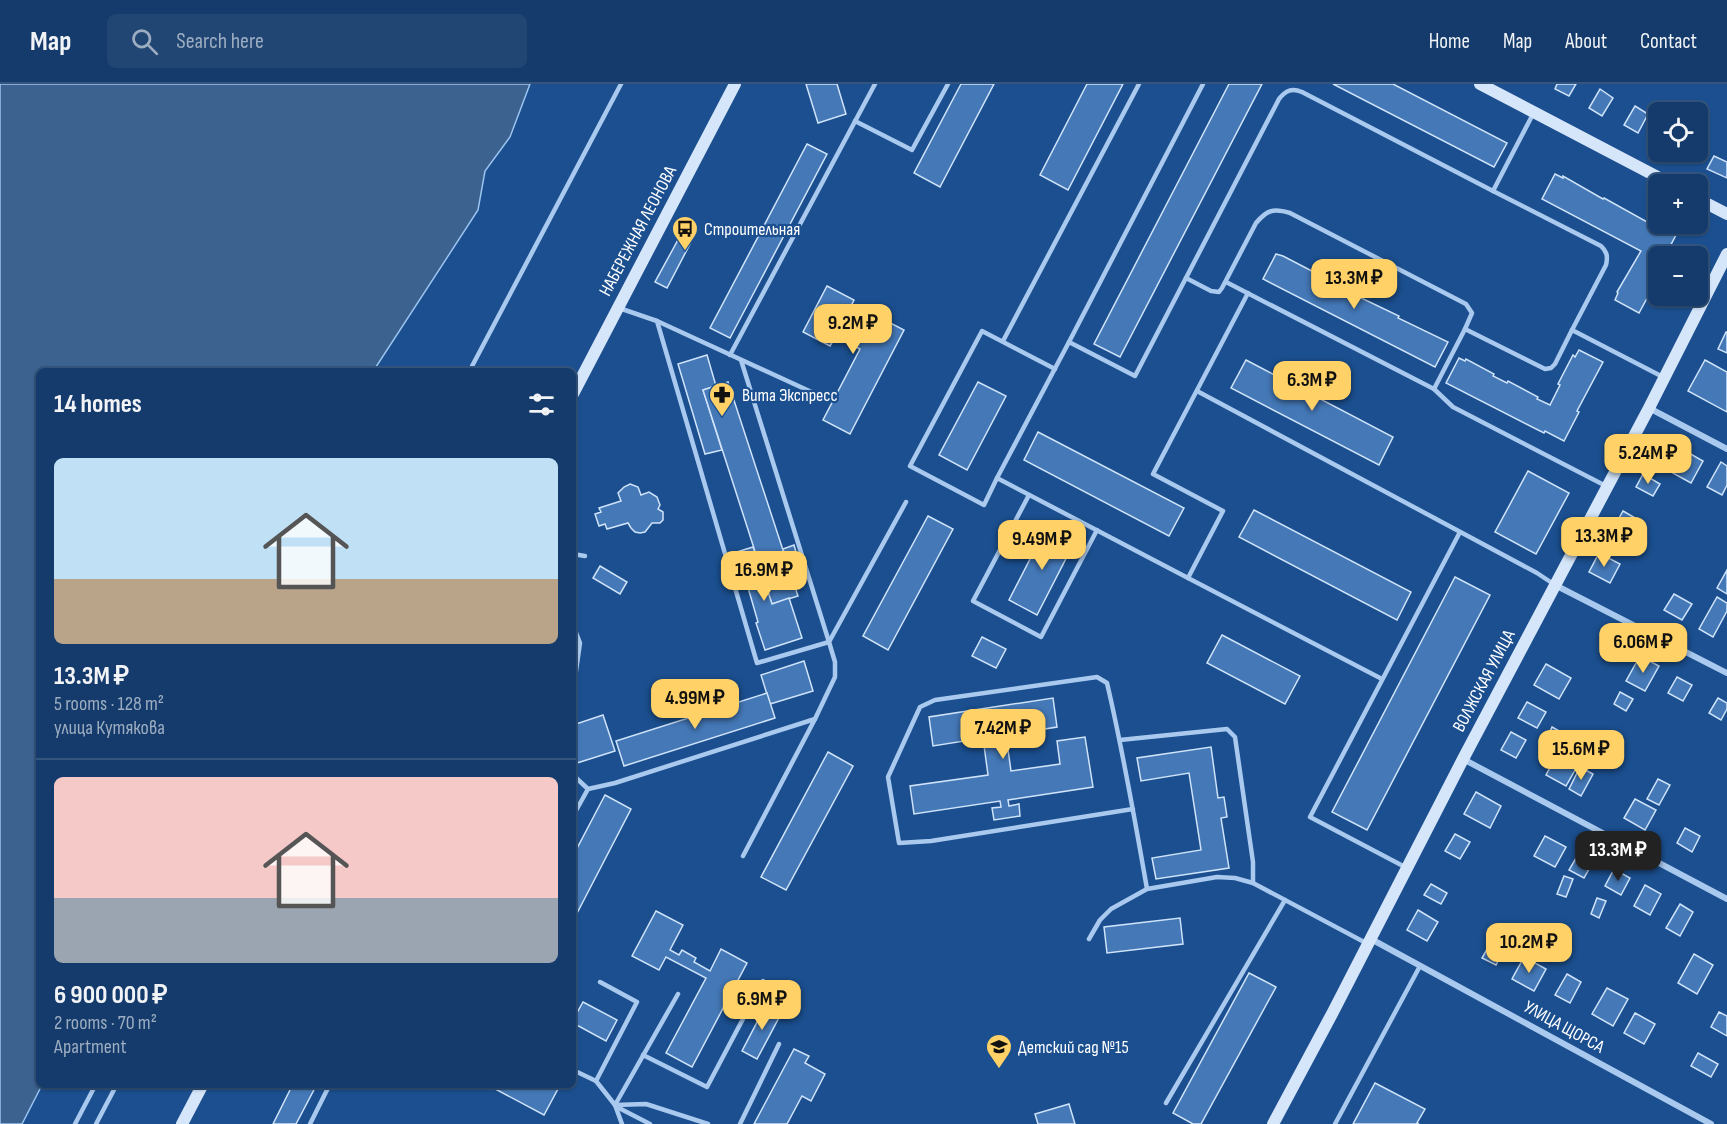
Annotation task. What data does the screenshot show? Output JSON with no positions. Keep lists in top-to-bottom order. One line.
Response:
{"streets":{"street":["НАБЕРЕЖНАЯ ЛЕОНОВА","ВОЛЖСКАЯ УЛИЦА","УЛИЦА ЩОРСА"]},"crossings":[["ВОЛЖСКАЯ УЛИЦА","УЛИЦА ЩОРСА"]],"places":{"bus stop":["Строительная"],"pharmacy":["Вита Экспресс"],"school or university":["Детский сад №15"]},"page":{"header":"Map","search":"Search here","nav":["Home","Map","About","Contact"],"map_buttons":["+","−"],"price":["13.3M ₽","9.2M ₽","6.3M ₽","5.24M ₽","13.3M ₽","9.49M ₽","16.9M ₽","6.06M ₽","4.99M ₽","7.42M ₽","15.6M ₽","13.3M ₽","10.2M ₽","6.9M ₽"],"heading":"14 homes","list":[{"name":"13.3M ₽","note":"5 rooms · 128 m² · улица Кутякова"},{"name":"6 900 000 ₽","note":"2 rooms · 70 m² · Apartment"}]}}
